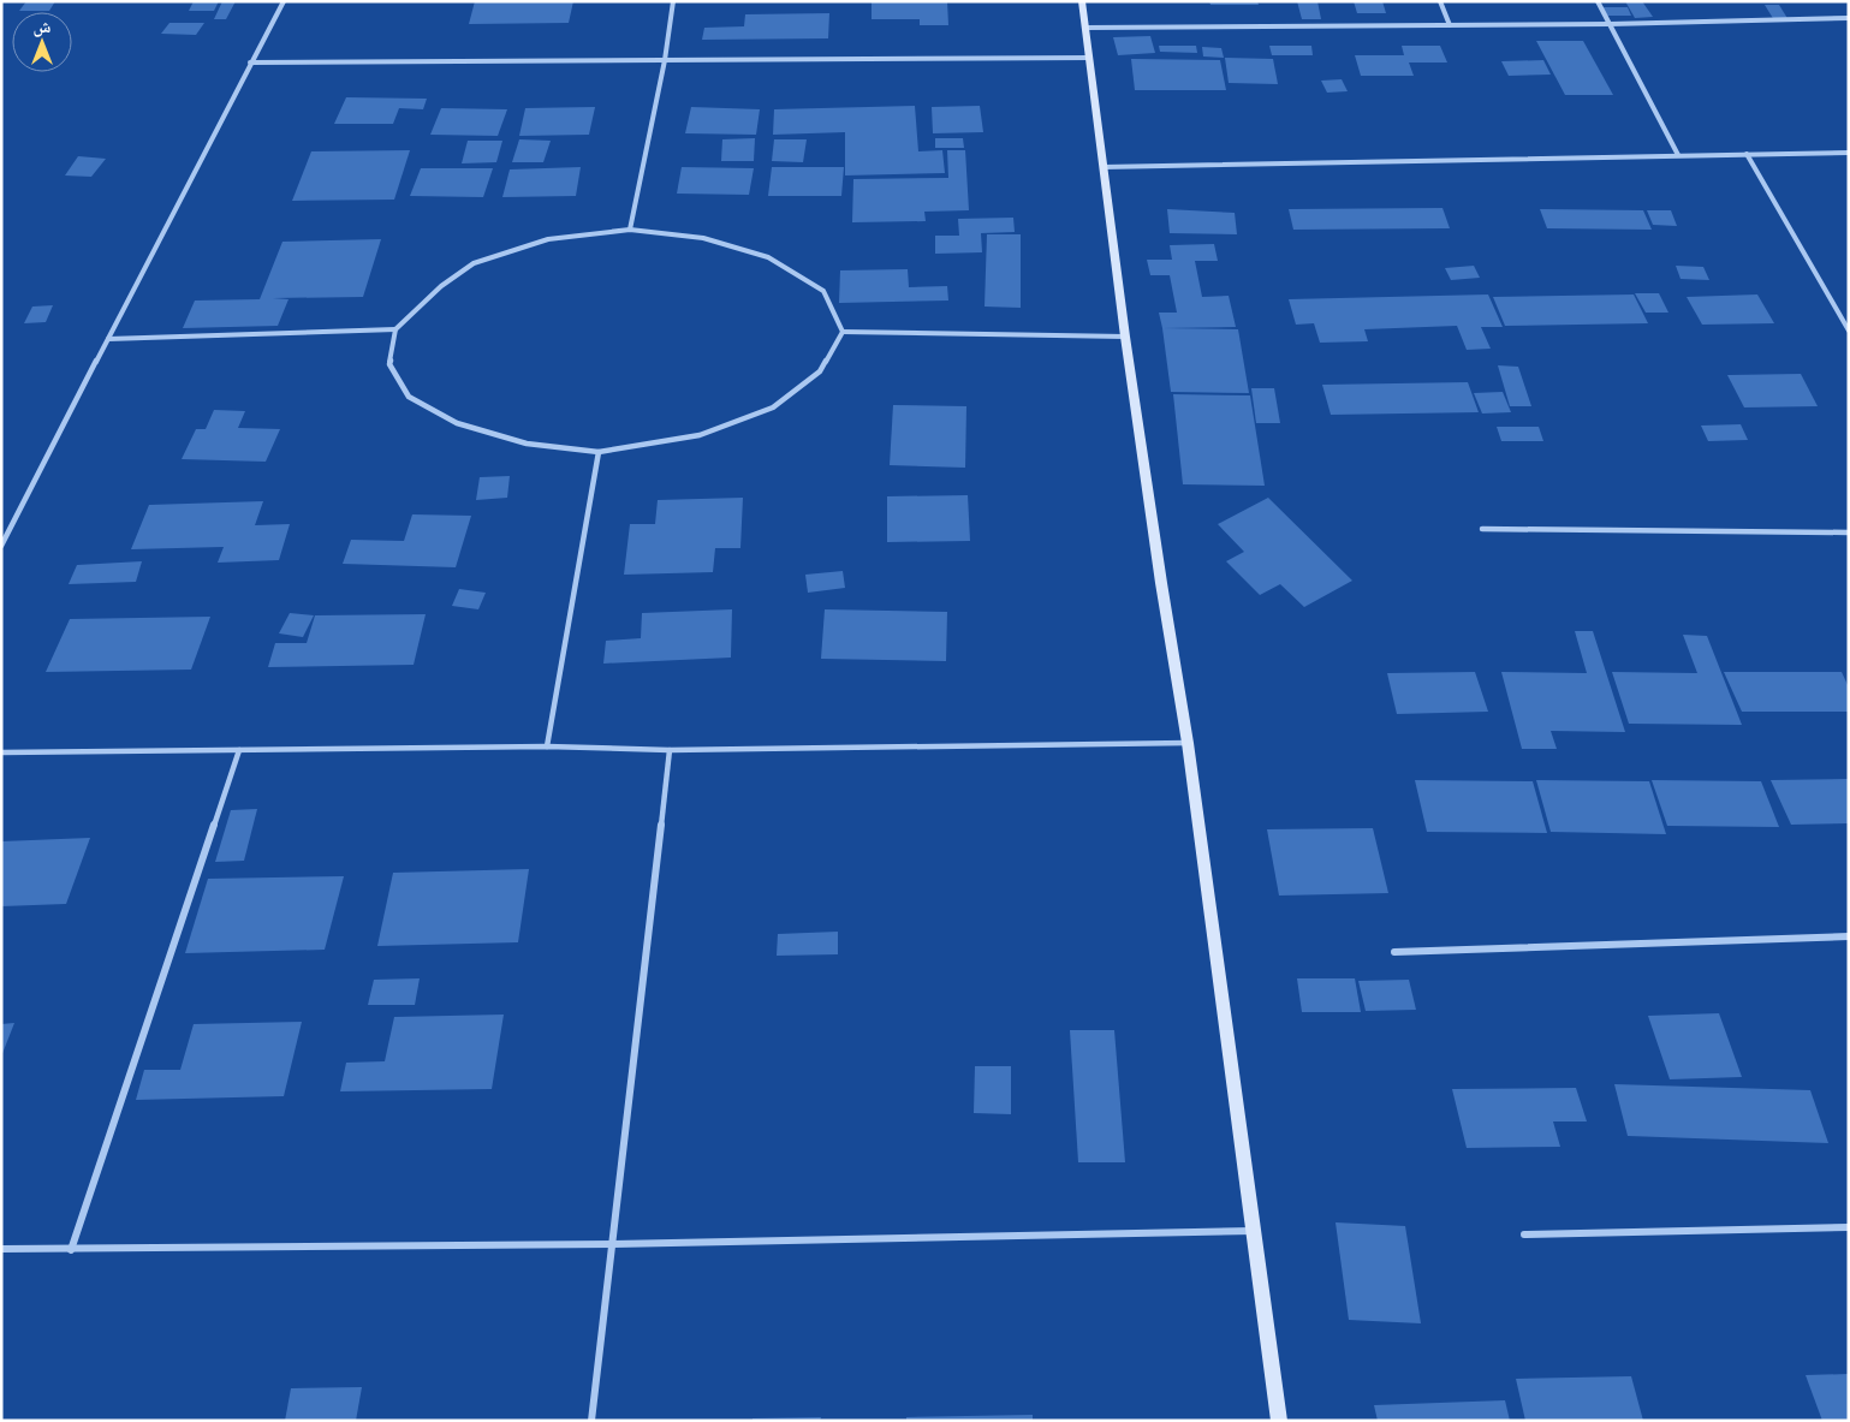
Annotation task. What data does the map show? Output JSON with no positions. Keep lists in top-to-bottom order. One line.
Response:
{"north":"top"}
